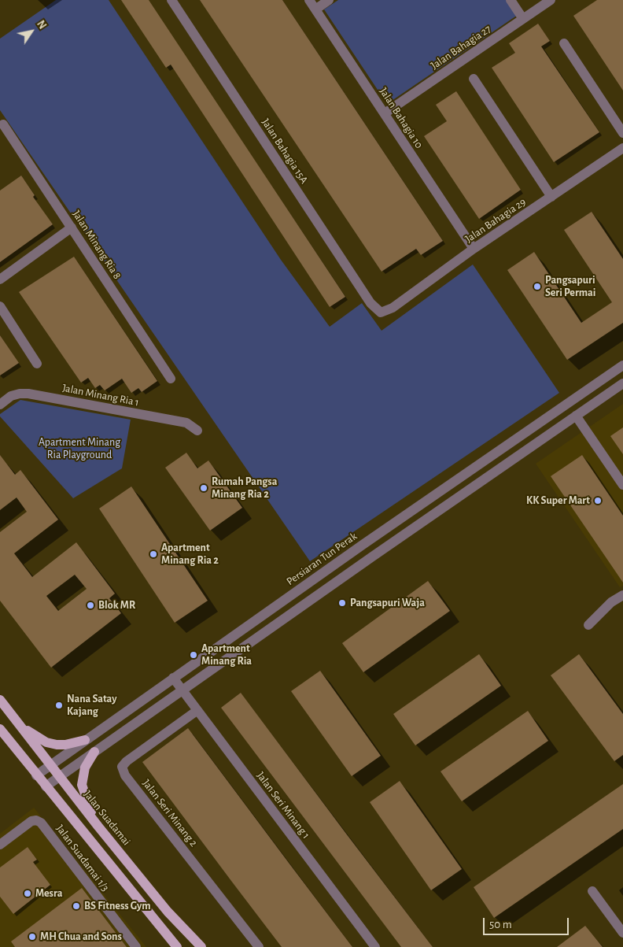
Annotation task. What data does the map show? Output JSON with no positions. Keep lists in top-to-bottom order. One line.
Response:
{"streets":{"main road":["Jalan Suadamai"],"street":["Jalan Bahagia 27","Jalan Bahagia 10","Jalan Bahagia 15A","Jalan Bahagia 29","Jalan Minang Ria 8","Jalan Minang Ria 1","Persiaran Tun Perak","Jalan Seri Minang 1","Jalan Seri Minang 2","Jalan Suadamai 1/3"]},"crossings":[["Jalan Bahagia 27","Jalan Bahagia 10"],["Jalan Bahagia 10","Jalan Bahagia 29"],["Jalan Bahagia 15A","Jalan Bahagia 29"],["Persiaran Tun Perak","Jalan Seri Minang 1"],["Persiaran Tun Perak","Jalan Suadamai"],["Jalan Seri Minang 1","Jalan Seri Minang 2"]],"parks":["Apartment Minang Ria Playground"],"places":["Pangsapuri Seri Permai","Rumah Pangsa Minang Ria 2","KK Super Mart","Apartment Minang Ria 2","Pangsapuri Waja","Blok MR","Apartment Minang Ria","Nana Satay Kajang","Mesra","BS Fitness Gym","MH Chua and Sons"],"scale_bar":"50 m","north":"top right"}
